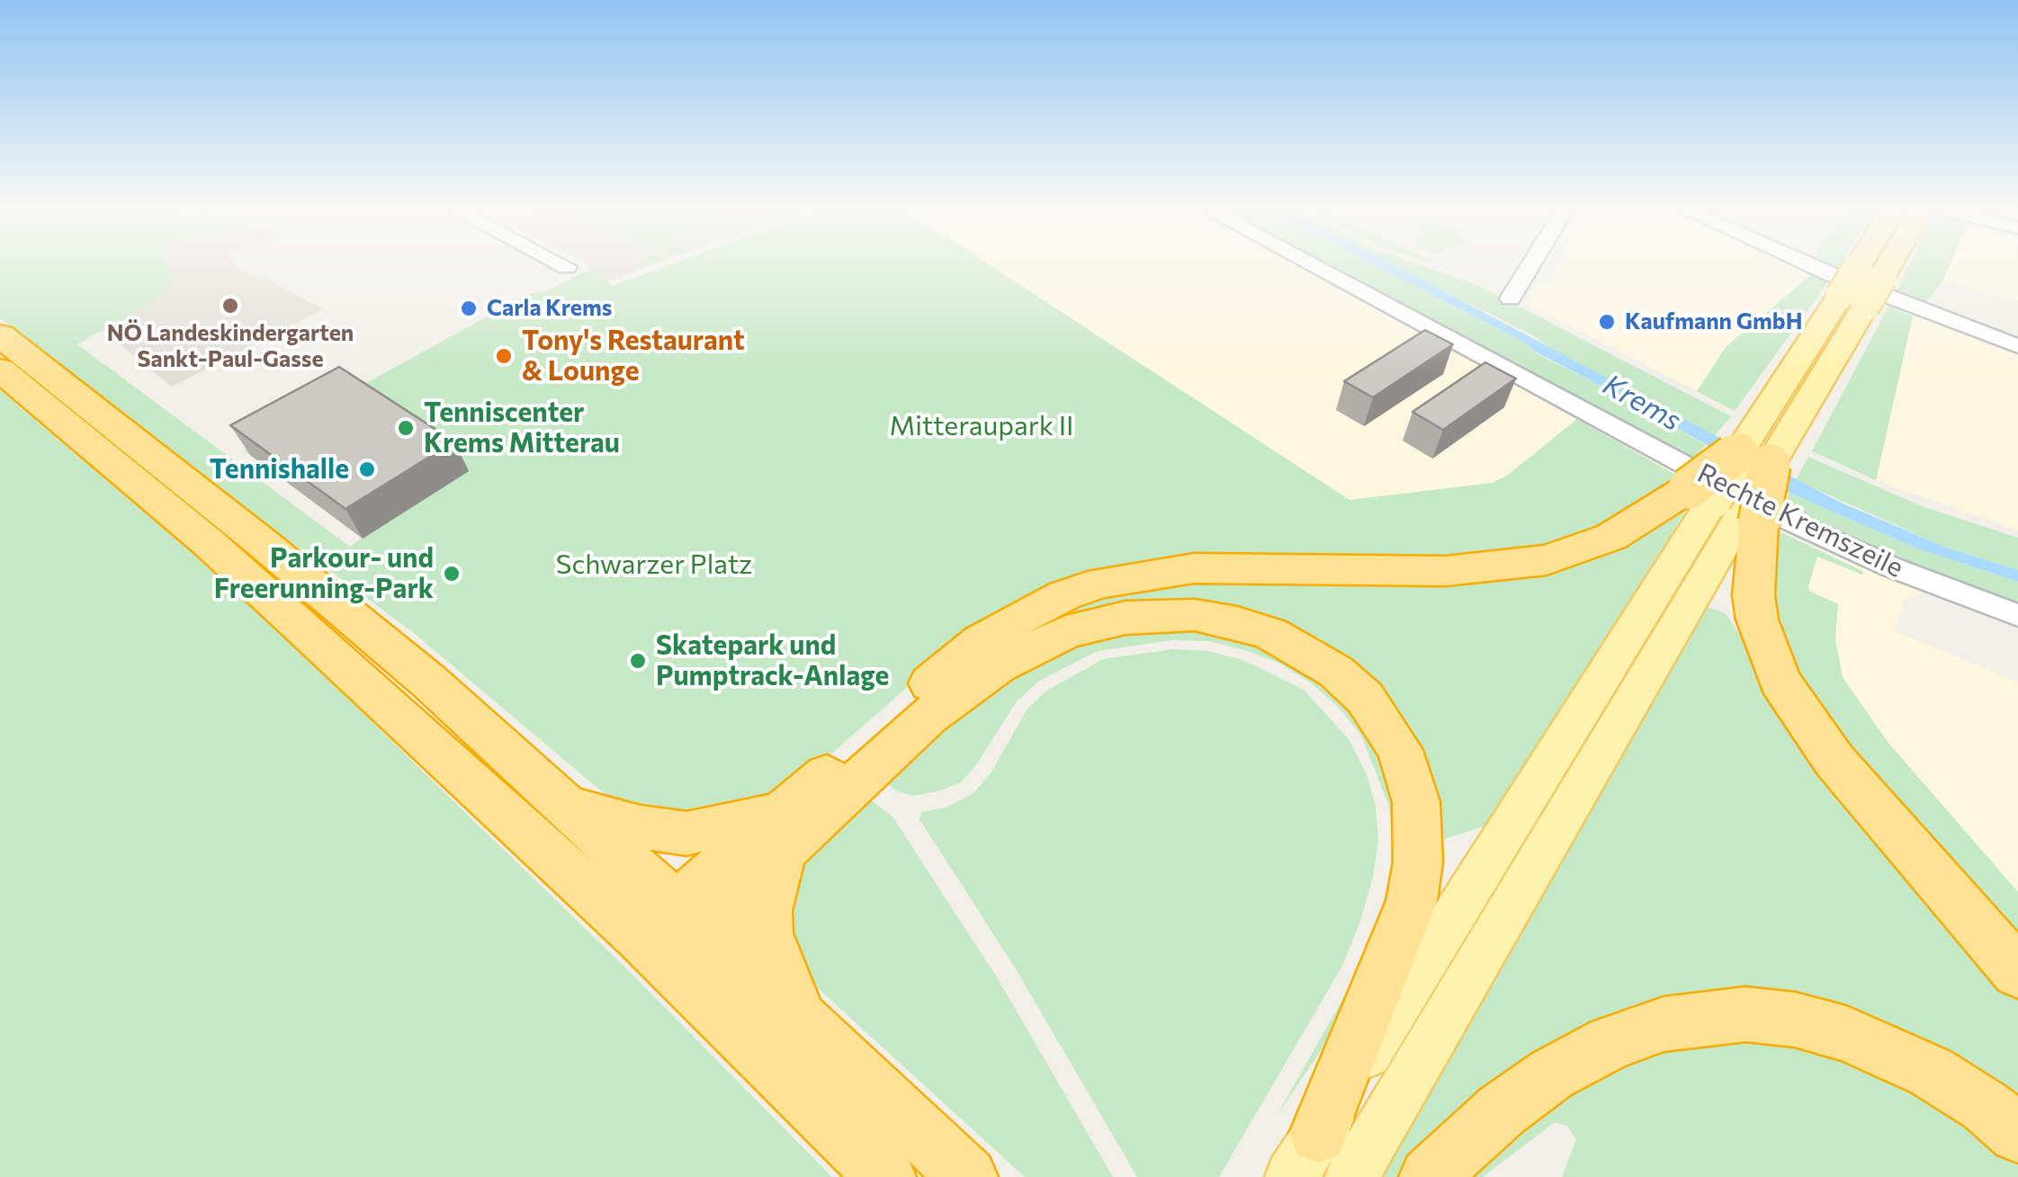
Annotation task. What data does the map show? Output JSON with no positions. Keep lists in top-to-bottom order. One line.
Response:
{"streets":{"street":["Rechte Kremszeile"]},"water":["Krems"],"parks":["Mitteraupark II","Schwarzer Platz"],"places":["NÖ Landeskindergarten Sankt-Paul-Gasse","Carla Krems","Kaufmann GmbH","Tony's Restaurant & Lounge","Tenniscenter Krems Mitterau","Tennishalle","Parkour- und Freerunning-Park","Skatepark und Pumptrack-Anlage"]}
